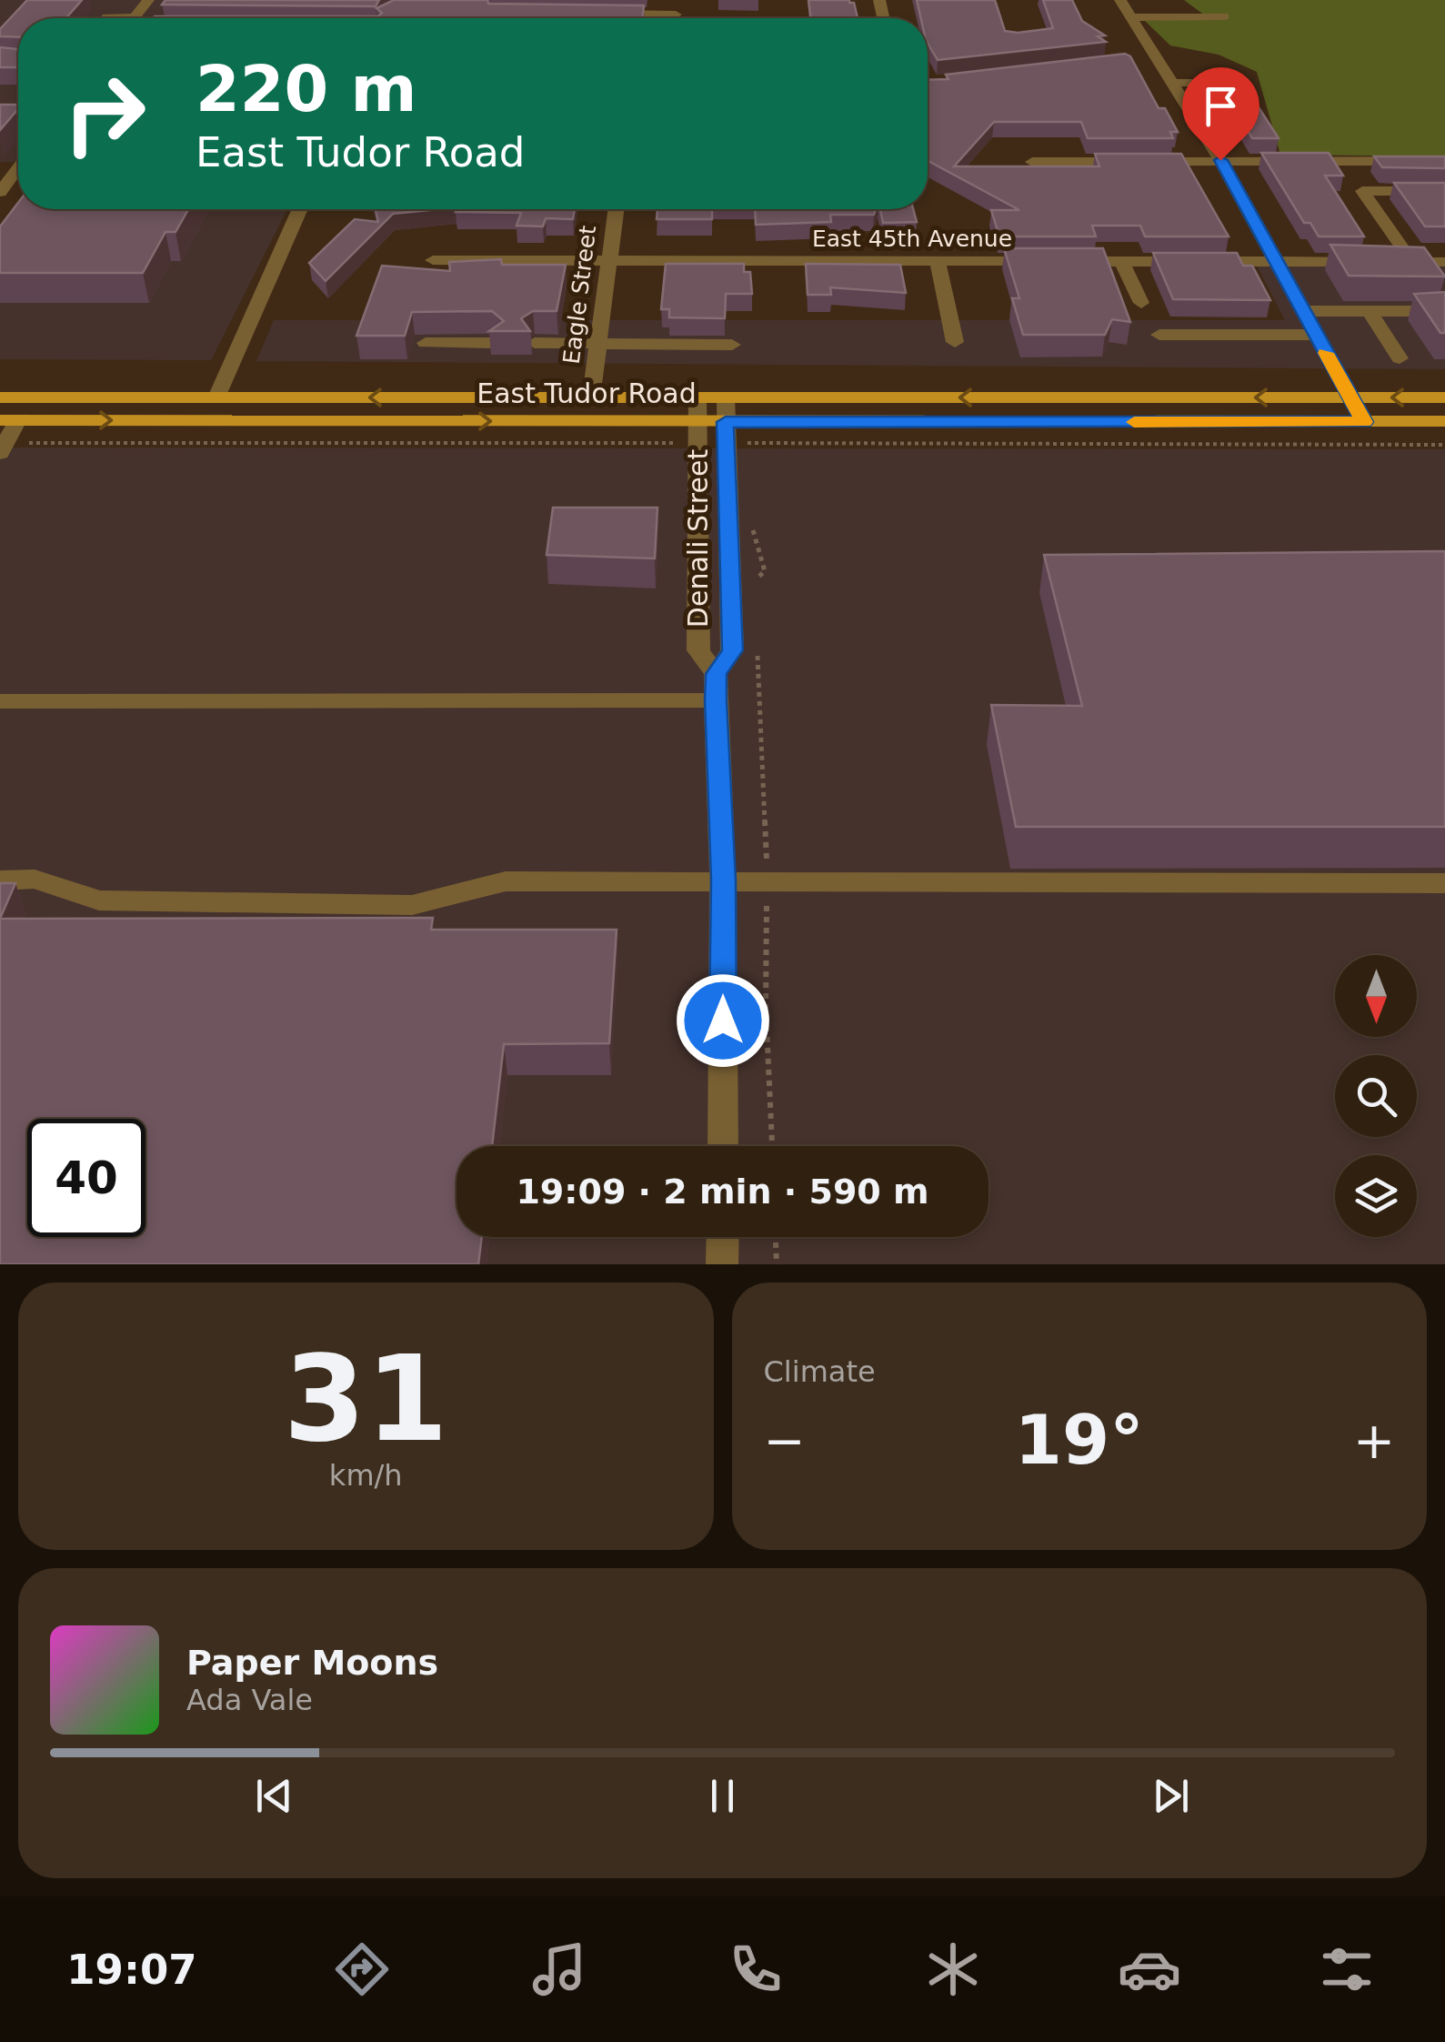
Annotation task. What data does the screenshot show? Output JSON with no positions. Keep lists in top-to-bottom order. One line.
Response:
{"streets":{"main road":["East Tudor Road"],"street":["East 45th Avenue","Eagle Street","Denali Street"]},"crossings":[["East 45th Avenue","Eagle Street"],["Eagle Street","East Tudor Road"],["East Tudor Road","Denali Street"]],"north":"bottom","page":{"turn":["220 m","East Tudor Road"],"limit":"40","trip":"19:09 · 2 min · 590 m","tile":[["31","km/h"],"Climate"],"heat":["−","19°","+"],"song":["Paper Moons","Ada Vale"],"tabs":"19:07"}}
